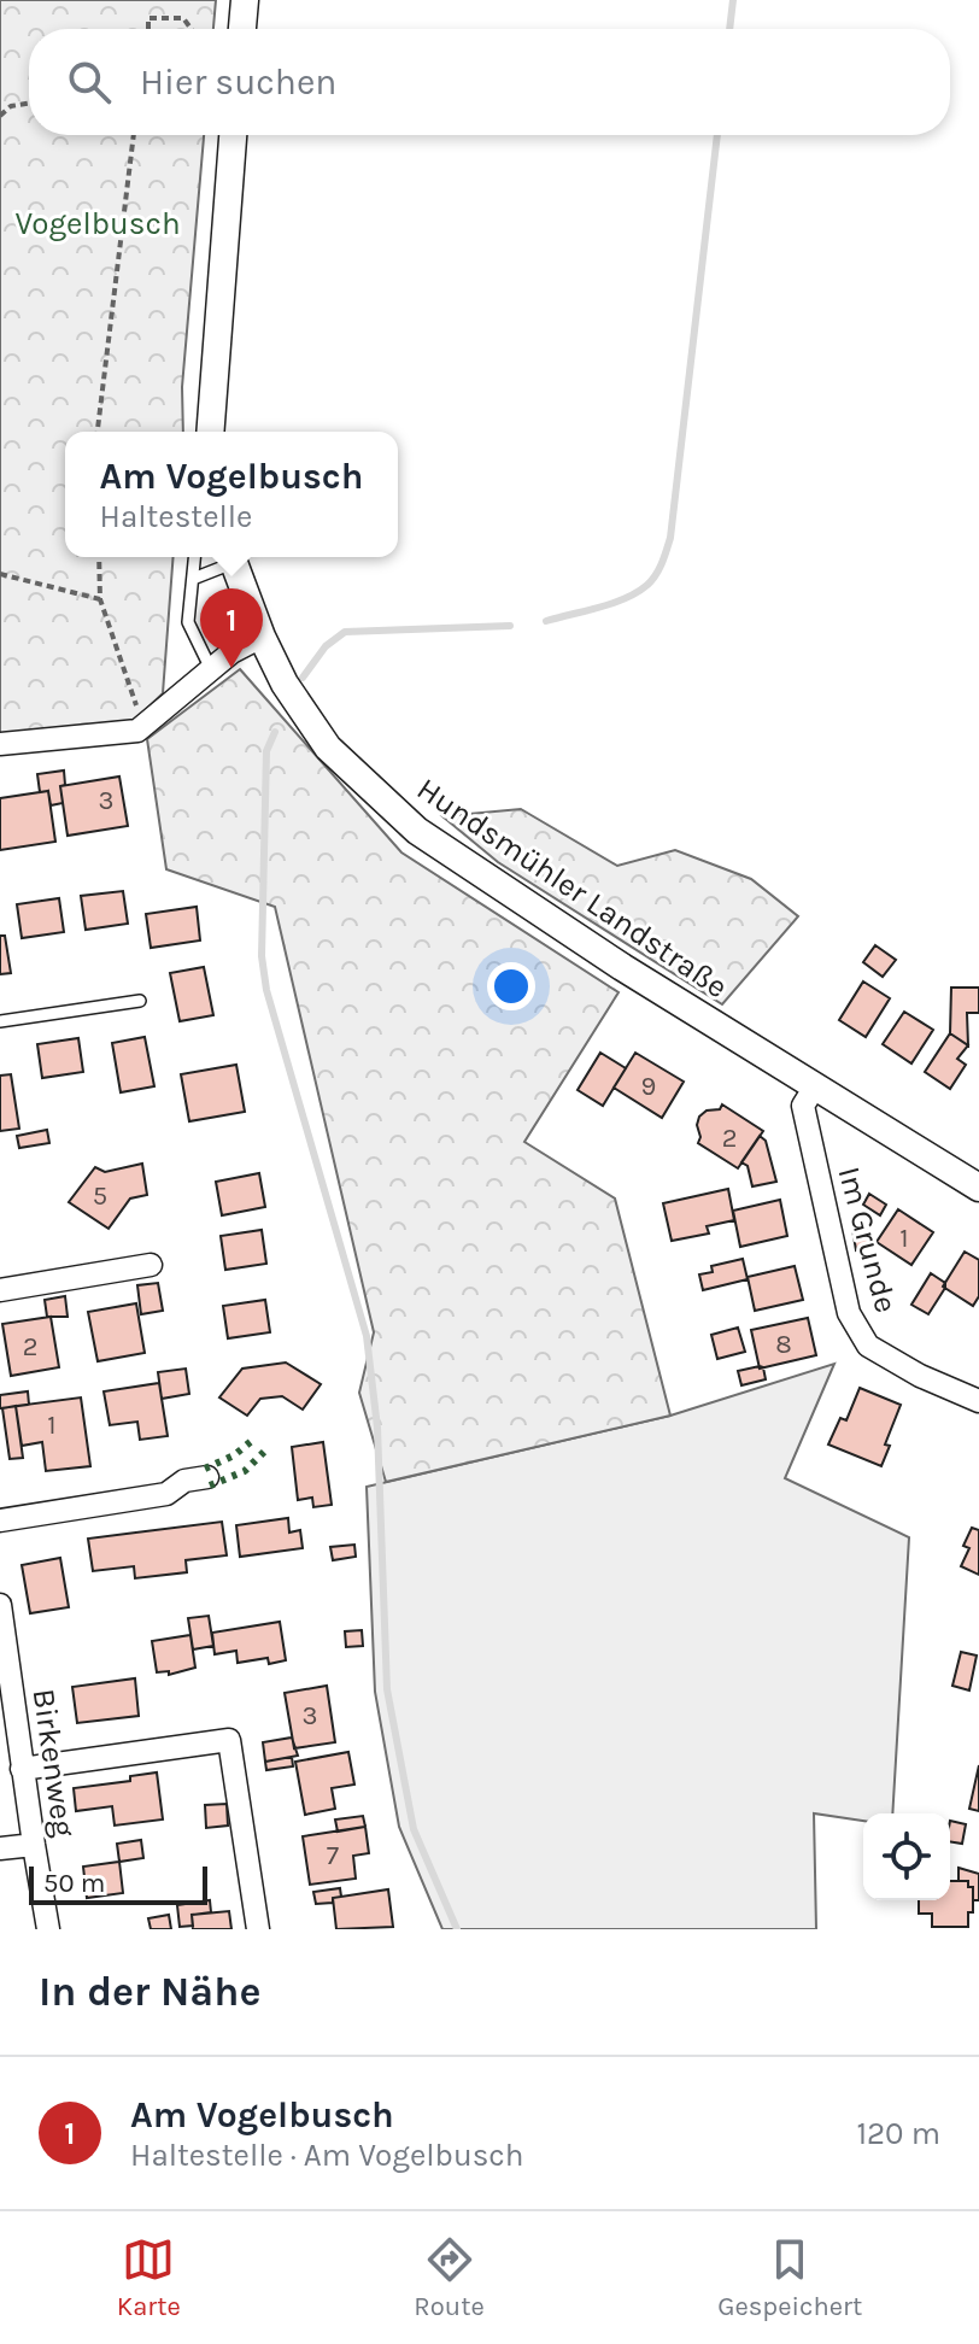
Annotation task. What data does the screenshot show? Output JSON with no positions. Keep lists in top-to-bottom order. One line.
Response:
{"streets":{"street":["Hundsmühler Landstraße","Im Grunde","Birkenweg"]},"crossings":[["Hundsmühler Landstraße","Im Grunde"]],"parks":["Vogelbusch"],"house_numbers":["3","9","2","5","1","8","2","1","3","7"],"scale_bar":"50 m","page":{"search":"Hier suchen","popup":["Am Vogelbusch","Haltestelle"],"pins":"1","scale":"50 m","heading":"In der Nähe","list":[{"mark":"1","name":"Am Vogelbusch","note":"Haltestelle · Am Vogelbusch","value":"120 m"}],"nav":["Karte","Route","Gespeichert"]}}
